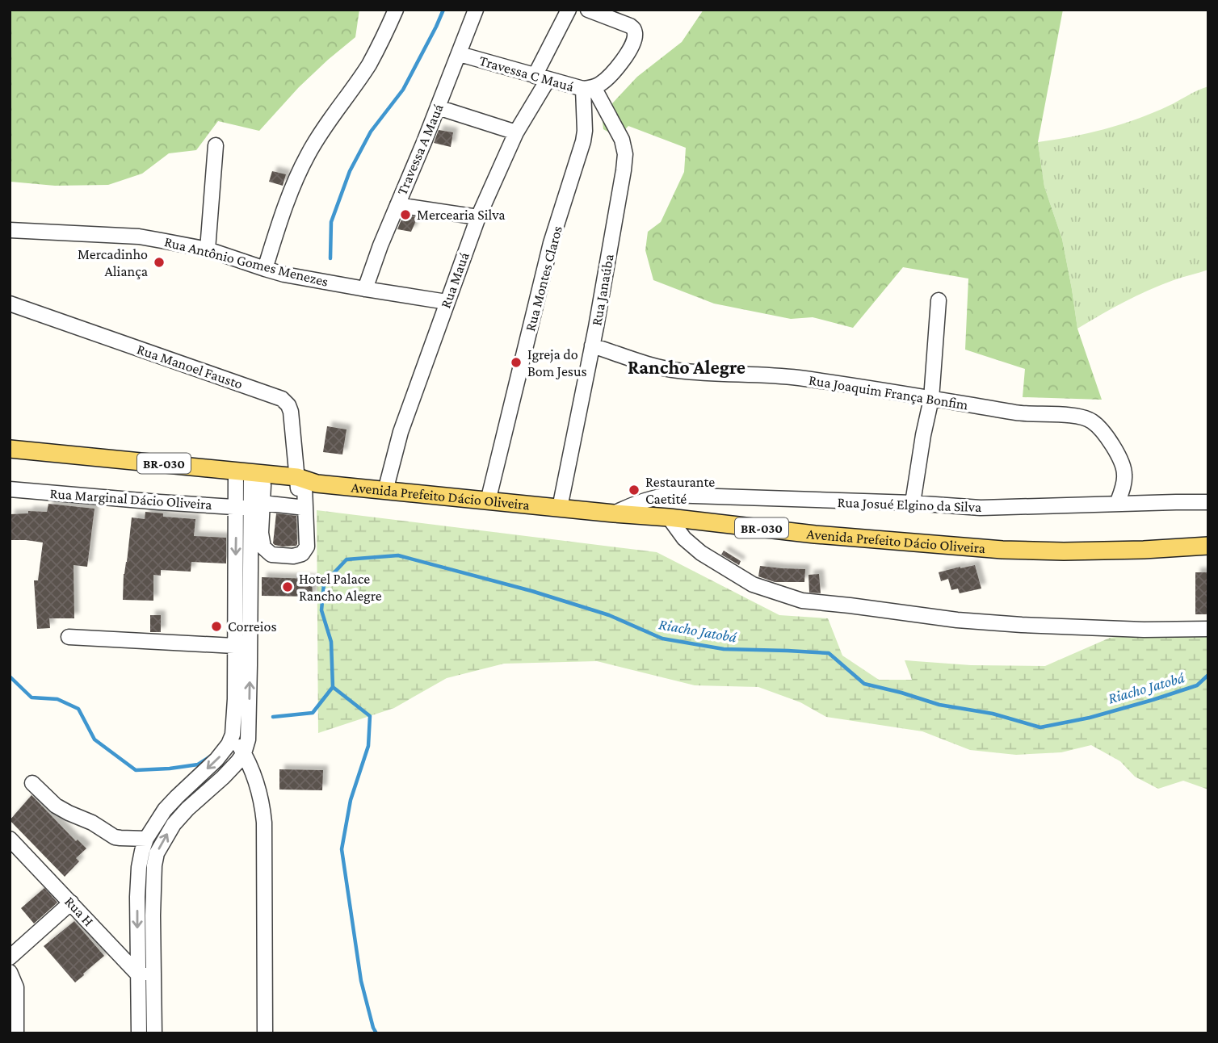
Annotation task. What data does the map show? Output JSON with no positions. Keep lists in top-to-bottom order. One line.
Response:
{"streets":{"main road":["BR-030","Avenida Prefeito Dácio Oliveira"],"street":["Travessa C Mauá","Travessa A Mauá","Rua Antônio Gomes Menezes","Rua Montes Claros","Rua Mauá","Rua Janaúba","Rua Manoel Fausto","Rua Joaquim França Bonfim","Rua Marginal Dácio Oliveira","Rua Josué Elgino da Silva","Rua H"]},"crossings":[["Travessa C Mauá","Travessa A Mauá"],["Travessa C Mauá","Rua Montes Claros"],["Travessa C Mauá","Rua Mauá"],["Travessa C Mauá","Rua Janaúba"],["Travessa A Mauá","Rua Antônio Gomes Menezes"],["Rua Antônio Gomes Menezes","Rua Mauá"],["Rua Montes Claros","Rua Janaúba"],["Rua Montes Claros","Avenida Prefeito Dácio Oliveira"],["Rua Mauá","Avenida Prefeito Dácio Oliveira"],["Rua Janaúba","Rua Joaquim França Bonfim"],["Rua Janaúba","Avenida Prefeito Dácio Oliveira"],["Rua Manoel Fausto","Avenida Prefeito Dácio Oliveira"],["Rua Manoel Fausto","Rua Marginal Dácio Oliveira"],["Rua Joaquim França Bonfim","Rua Josué Elgino da Silva"],["Avenida Prefeito Dácio Oliveira","Rua Josué Elgino da Silva"]],"districts":["Rancho Alegre"],"water":["Riacho Jatobá"],"places":["Mercearia Silva","Mercadinho Aliança","Igreja do Bom Jesus","Restaurante Caetité","Hotel Palace Rancho Alegre","Correios"]}
